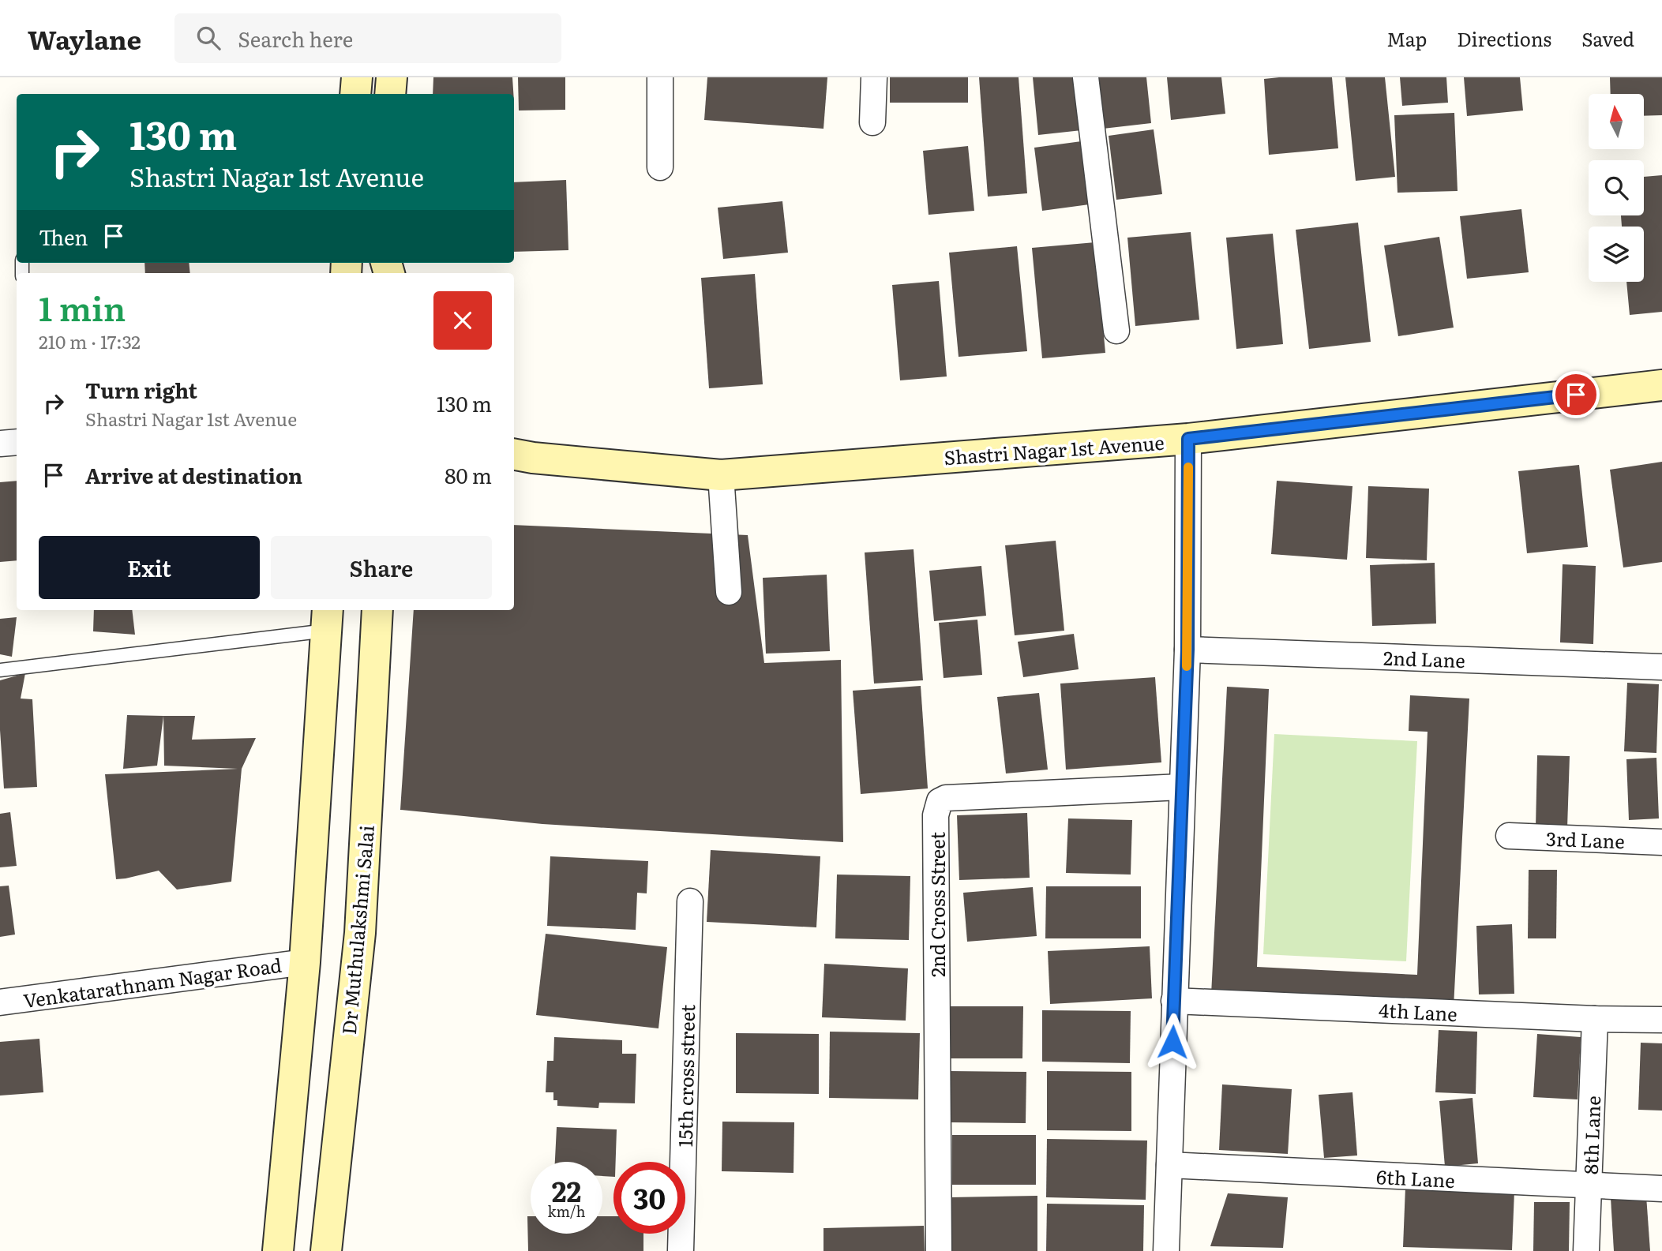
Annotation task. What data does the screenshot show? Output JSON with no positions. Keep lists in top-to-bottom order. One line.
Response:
{"streets":{"main road":["Shastri Nagar 1st Avenue","Dr Muthulakshmi Salai"],"street":["2nd Lane","3rd Lane","2nd Cross Street","Venkatarathnam Nagar Road","4th Lane","15th cross street","8th Lane","6th Lane"]},"crossings":[["4th Lane","8th Lane"],["8th Lane","6th Lane"]],"north":"top","page":{"header":"Waylane","search":"Search here","nav":["Map","Directions","Saved"],"turn":["130 m","Shastri Nagar 1st Avenue"],"then":"Then","heading":["1 min","210 m · 17:32"],"list":[{"name":"Turn right","note":"Shastri Nagar 1st Avenue","value":"130 m"},{"name":"Arrive at destination","value":"80 m"}],"buttons":["Exit","Share"],"speed":"22 km/h","limit":"30"}}
